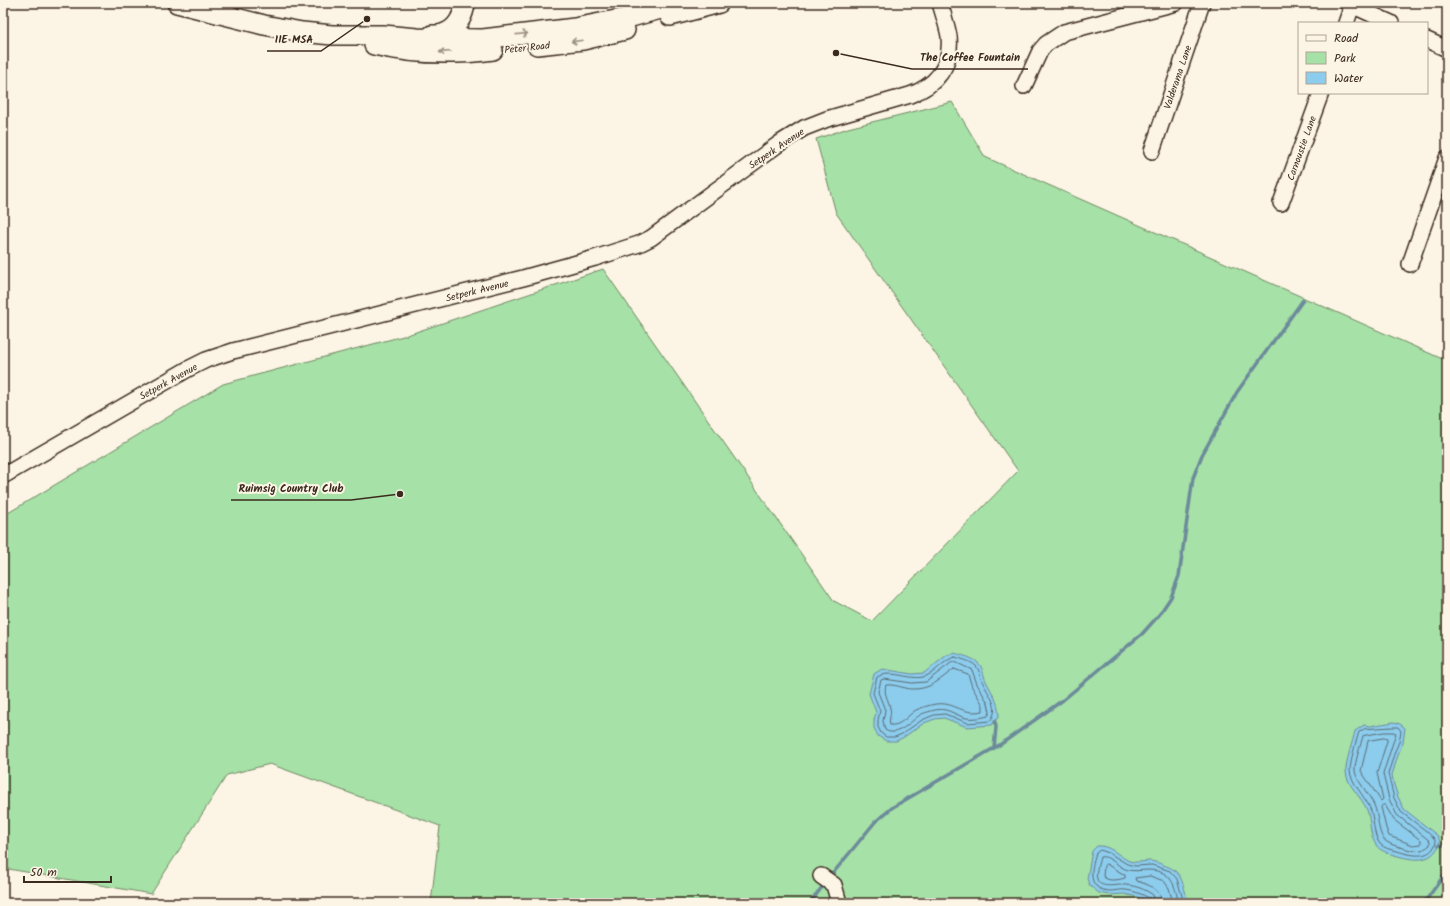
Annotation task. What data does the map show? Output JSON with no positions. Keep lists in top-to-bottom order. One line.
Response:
{"streets":{"main road":["Peter Road"],"street":["Valderama Lane","Setperk Avenue","Carnoustie Lane"]},"places":["IIE MSA","The Coffee Fountain","Ruimsig Country Club"],"legend":["Road","Park","Water"],"scale_bar":"50 m"}
